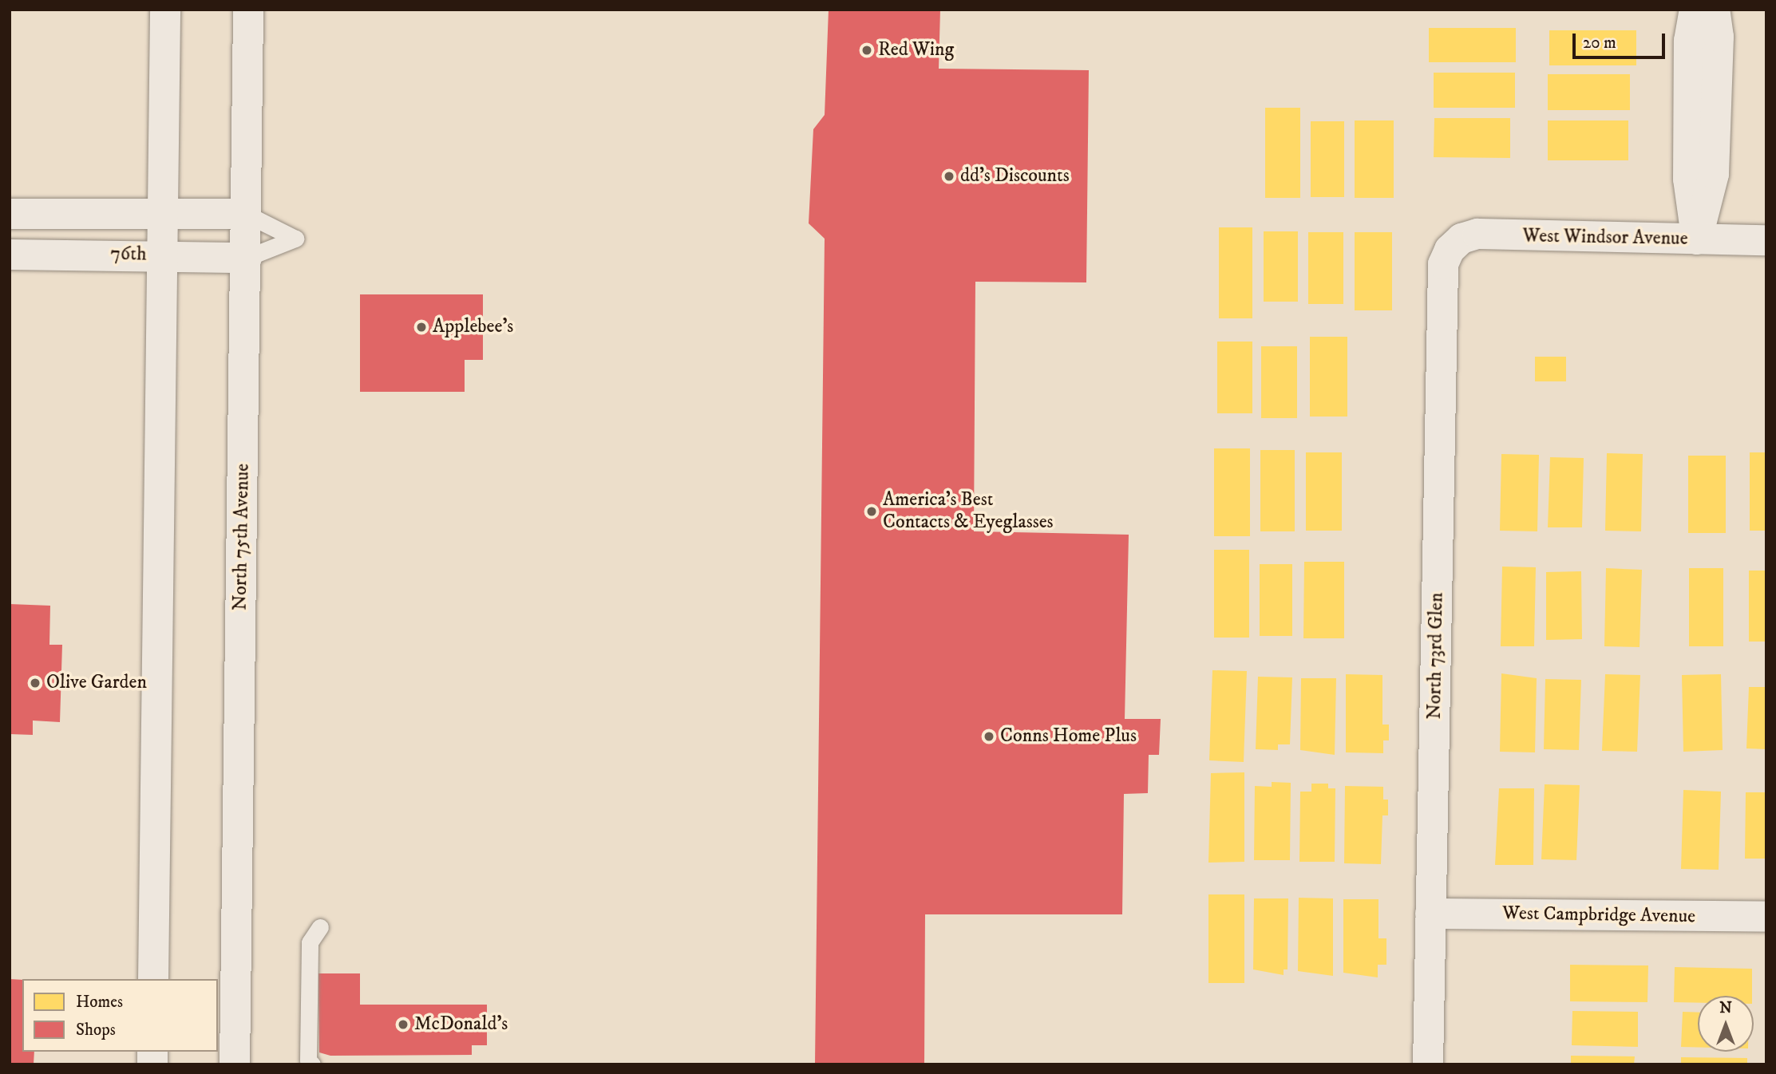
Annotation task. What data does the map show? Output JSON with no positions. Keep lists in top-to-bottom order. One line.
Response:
{"streets":{"street":["West Windsor Avenue","76th","North 75th Avenue","North 73rd Glen","West Campbridge Avenue"]},"crossings":[["West Windsor Avenue","North 73rd Glen"],["76th","North 75th Avenue"],["North 73rd Glen","West Campbridge Avenue"]],"places":["Red Wing","dd's Discounts","Applebee's","America's Best Contacts & Eyeglasses","Olive Garden","Conns Home Plus","McDonald's"],"legend":["Homes","Shops"],"scale_bar":"20 m","north":"top"}
